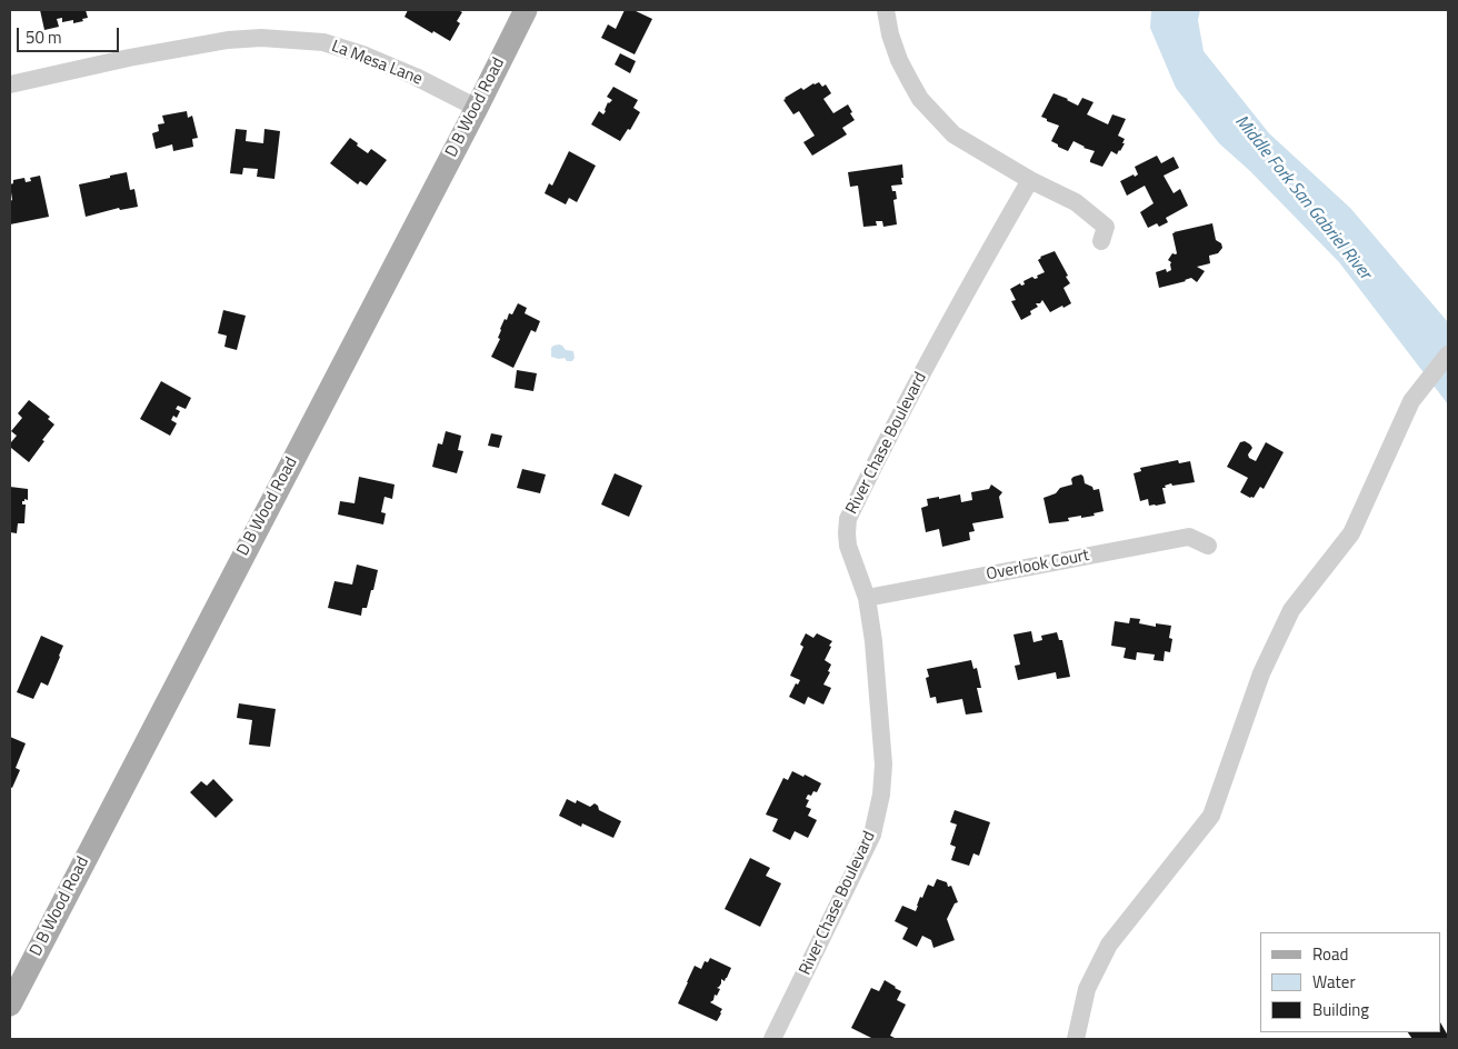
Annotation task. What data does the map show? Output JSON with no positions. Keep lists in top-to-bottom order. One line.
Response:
{"streets":{"main road":["D B Wood Road"],"street":["La Mesa Lane","River Chase Boulevard","Overlook Court"]},"crossings":[["La Mesa Lane","D B Wood Road"],["River Chase Boulevard","Overlook Court"]],"water":["Middle Fork San Gabriel River"],"legend":["Road","Water","Building"],"scale_bar":"50 m"}
